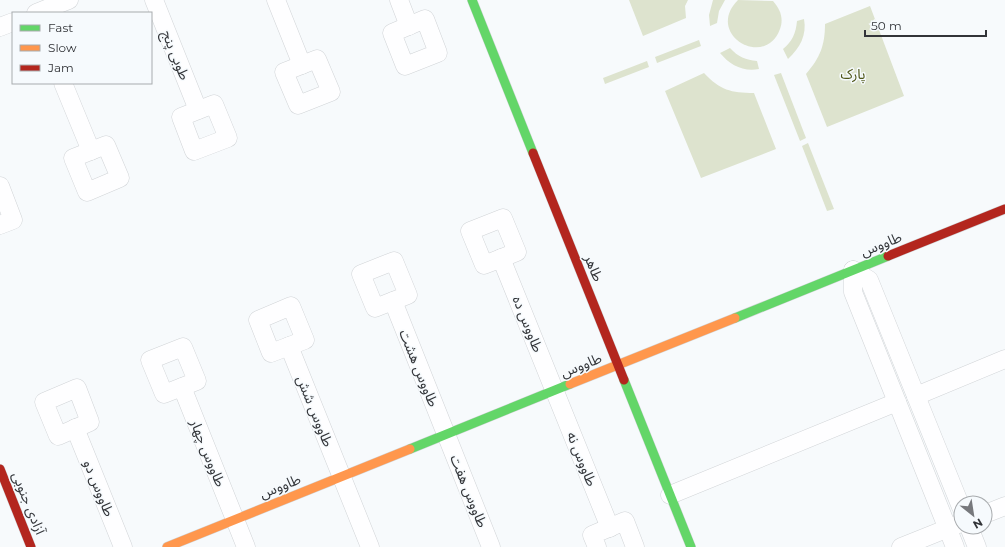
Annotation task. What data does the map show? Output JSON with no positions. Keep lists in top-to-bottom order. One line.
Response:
{"streets":{"street":["طوبی پنج","طاووس","طاهر","طاووس ده","طاووس هشت","طاووس شش","طاووس چهار","طاووس نه","طاووس دو","طاووس هفت","آزادی جنوبی"]},"crossings":[["طاووس","طاهر"],["طاووس","طاووس ده"],["طاووس","طاووس هشت"],["طاووس","طاووس شش"],["طاووس","طاووس چهار"],["طاووس","طاووس نه"],["طاووس","طاووس هفت"],["طاووس ده","طاووس نه"],["طاووس هشت","طاووس هفت"]],"parks":["پارک"],"legend":["Fast","Slow","Jam"],"scale_bar":"50 m","north":"bottom right"}
